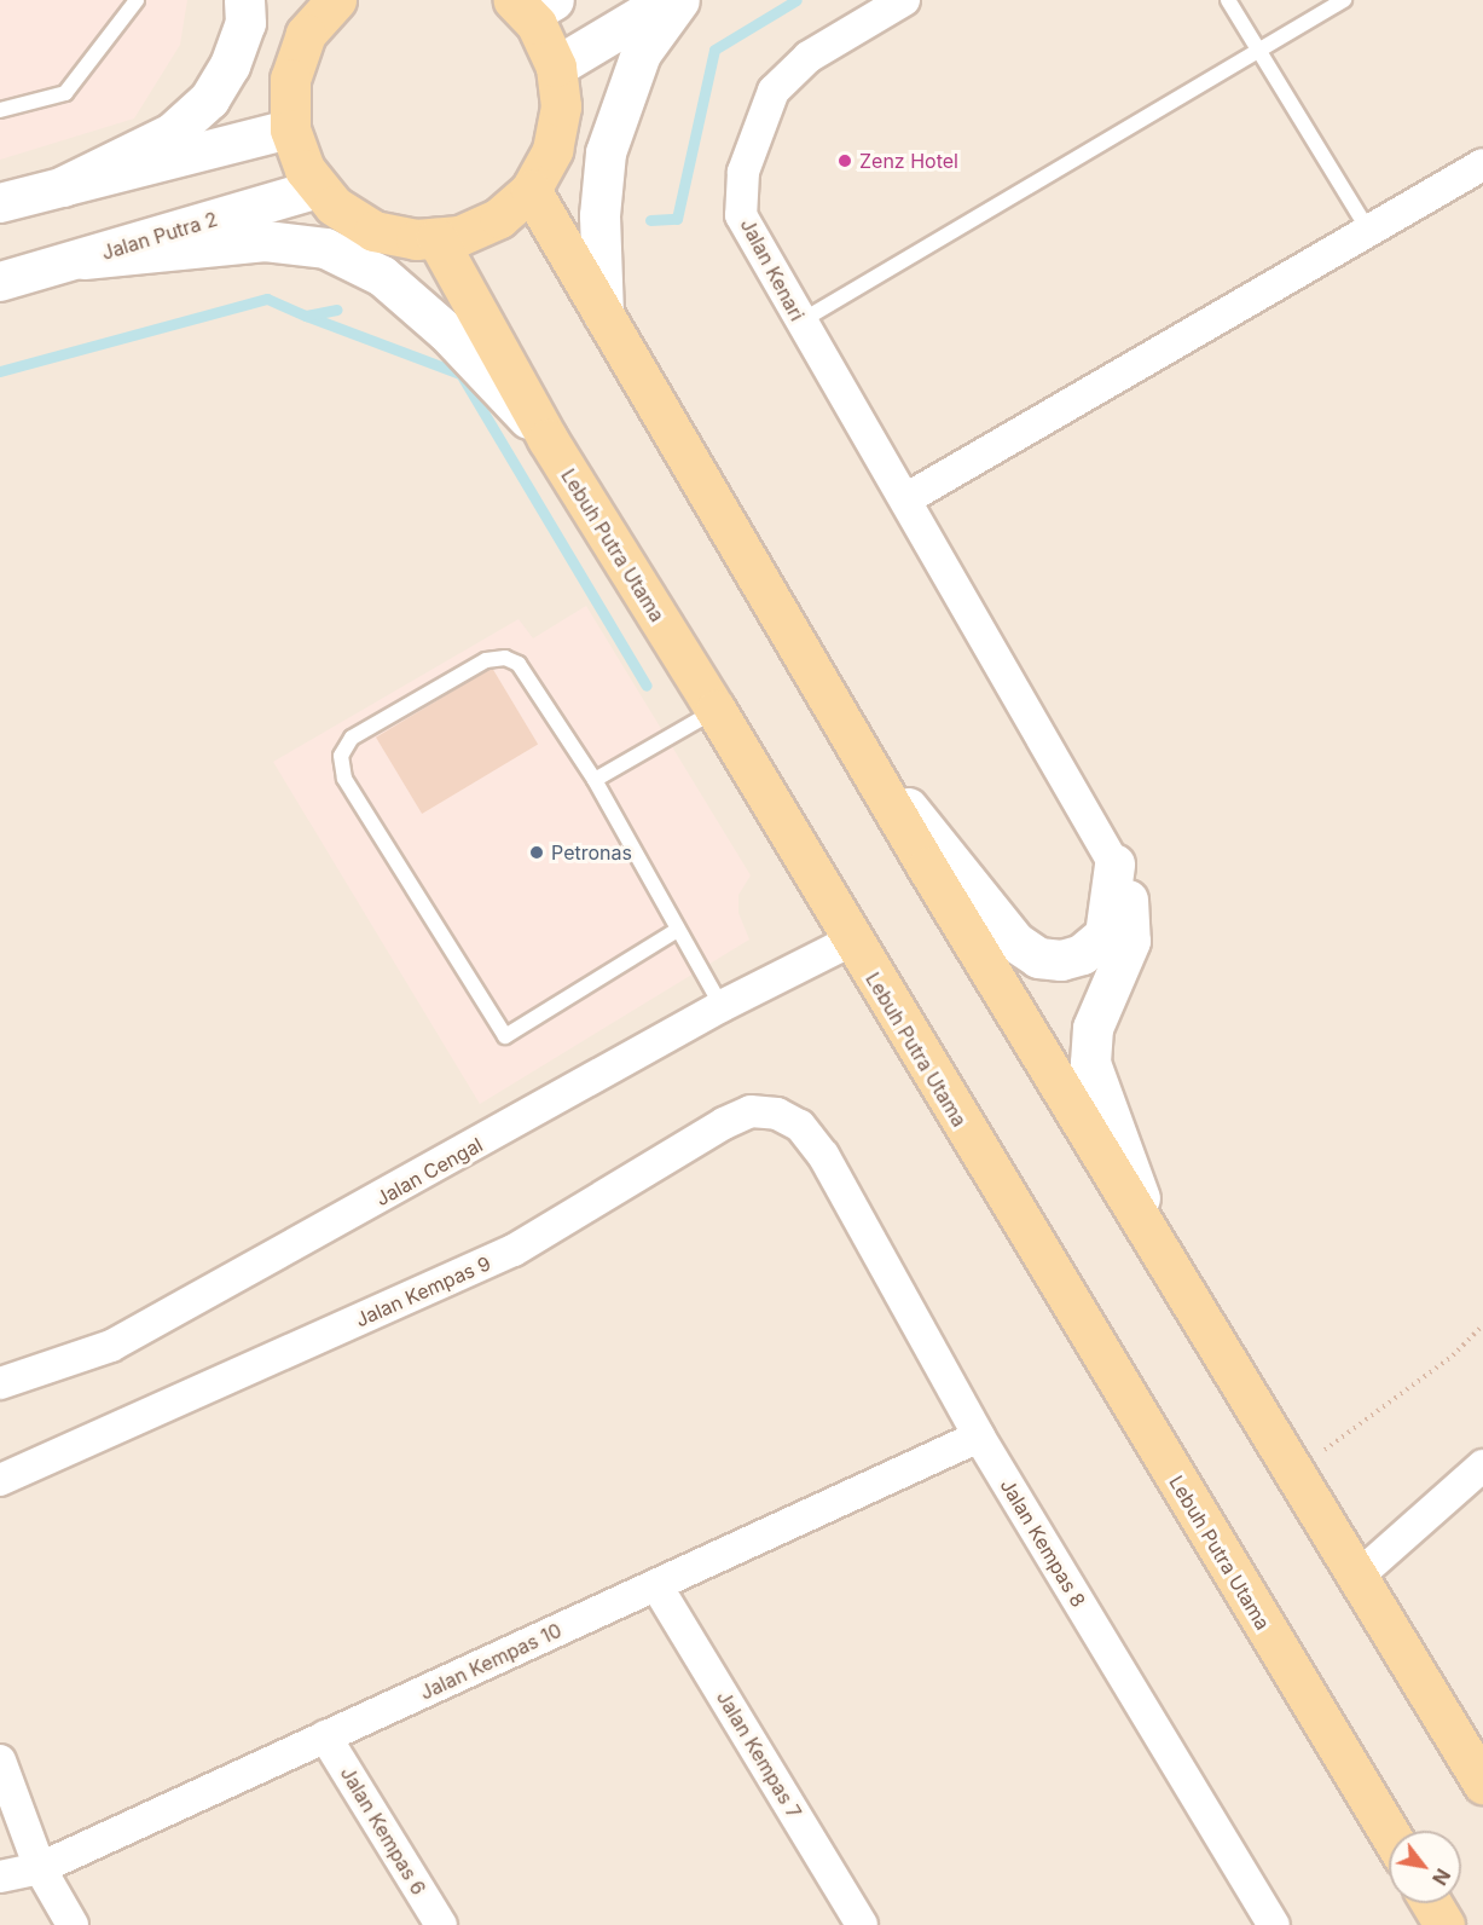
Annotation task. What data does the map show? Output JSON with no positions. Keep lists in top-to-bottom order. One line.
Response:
{"streets":{"main road":["Lebuh Putra Utama"],"street":["Jalan Putra 2","Jalan Kenari","Jalan Cengal","Jalan Kempas 9","Jalan Kempas 8","Jalan Kempas 10","Jalan Kempas 7","Jalan Kempas 6"]},"crossings":[["Lebuh Putra Utama","Jalan Cengal"],["Jalan Kempas 9","Jalan Kempas 8"],["Jalan Kempas 8","Jalan Kempas 10"],["Jalan Kempas 10","Jalan Kempas 7"],["Jalan Kempas 10","Jalan Kempas 6"]],"places":["Zenz Hotel","Petronas"],"north":"bottom right"}
